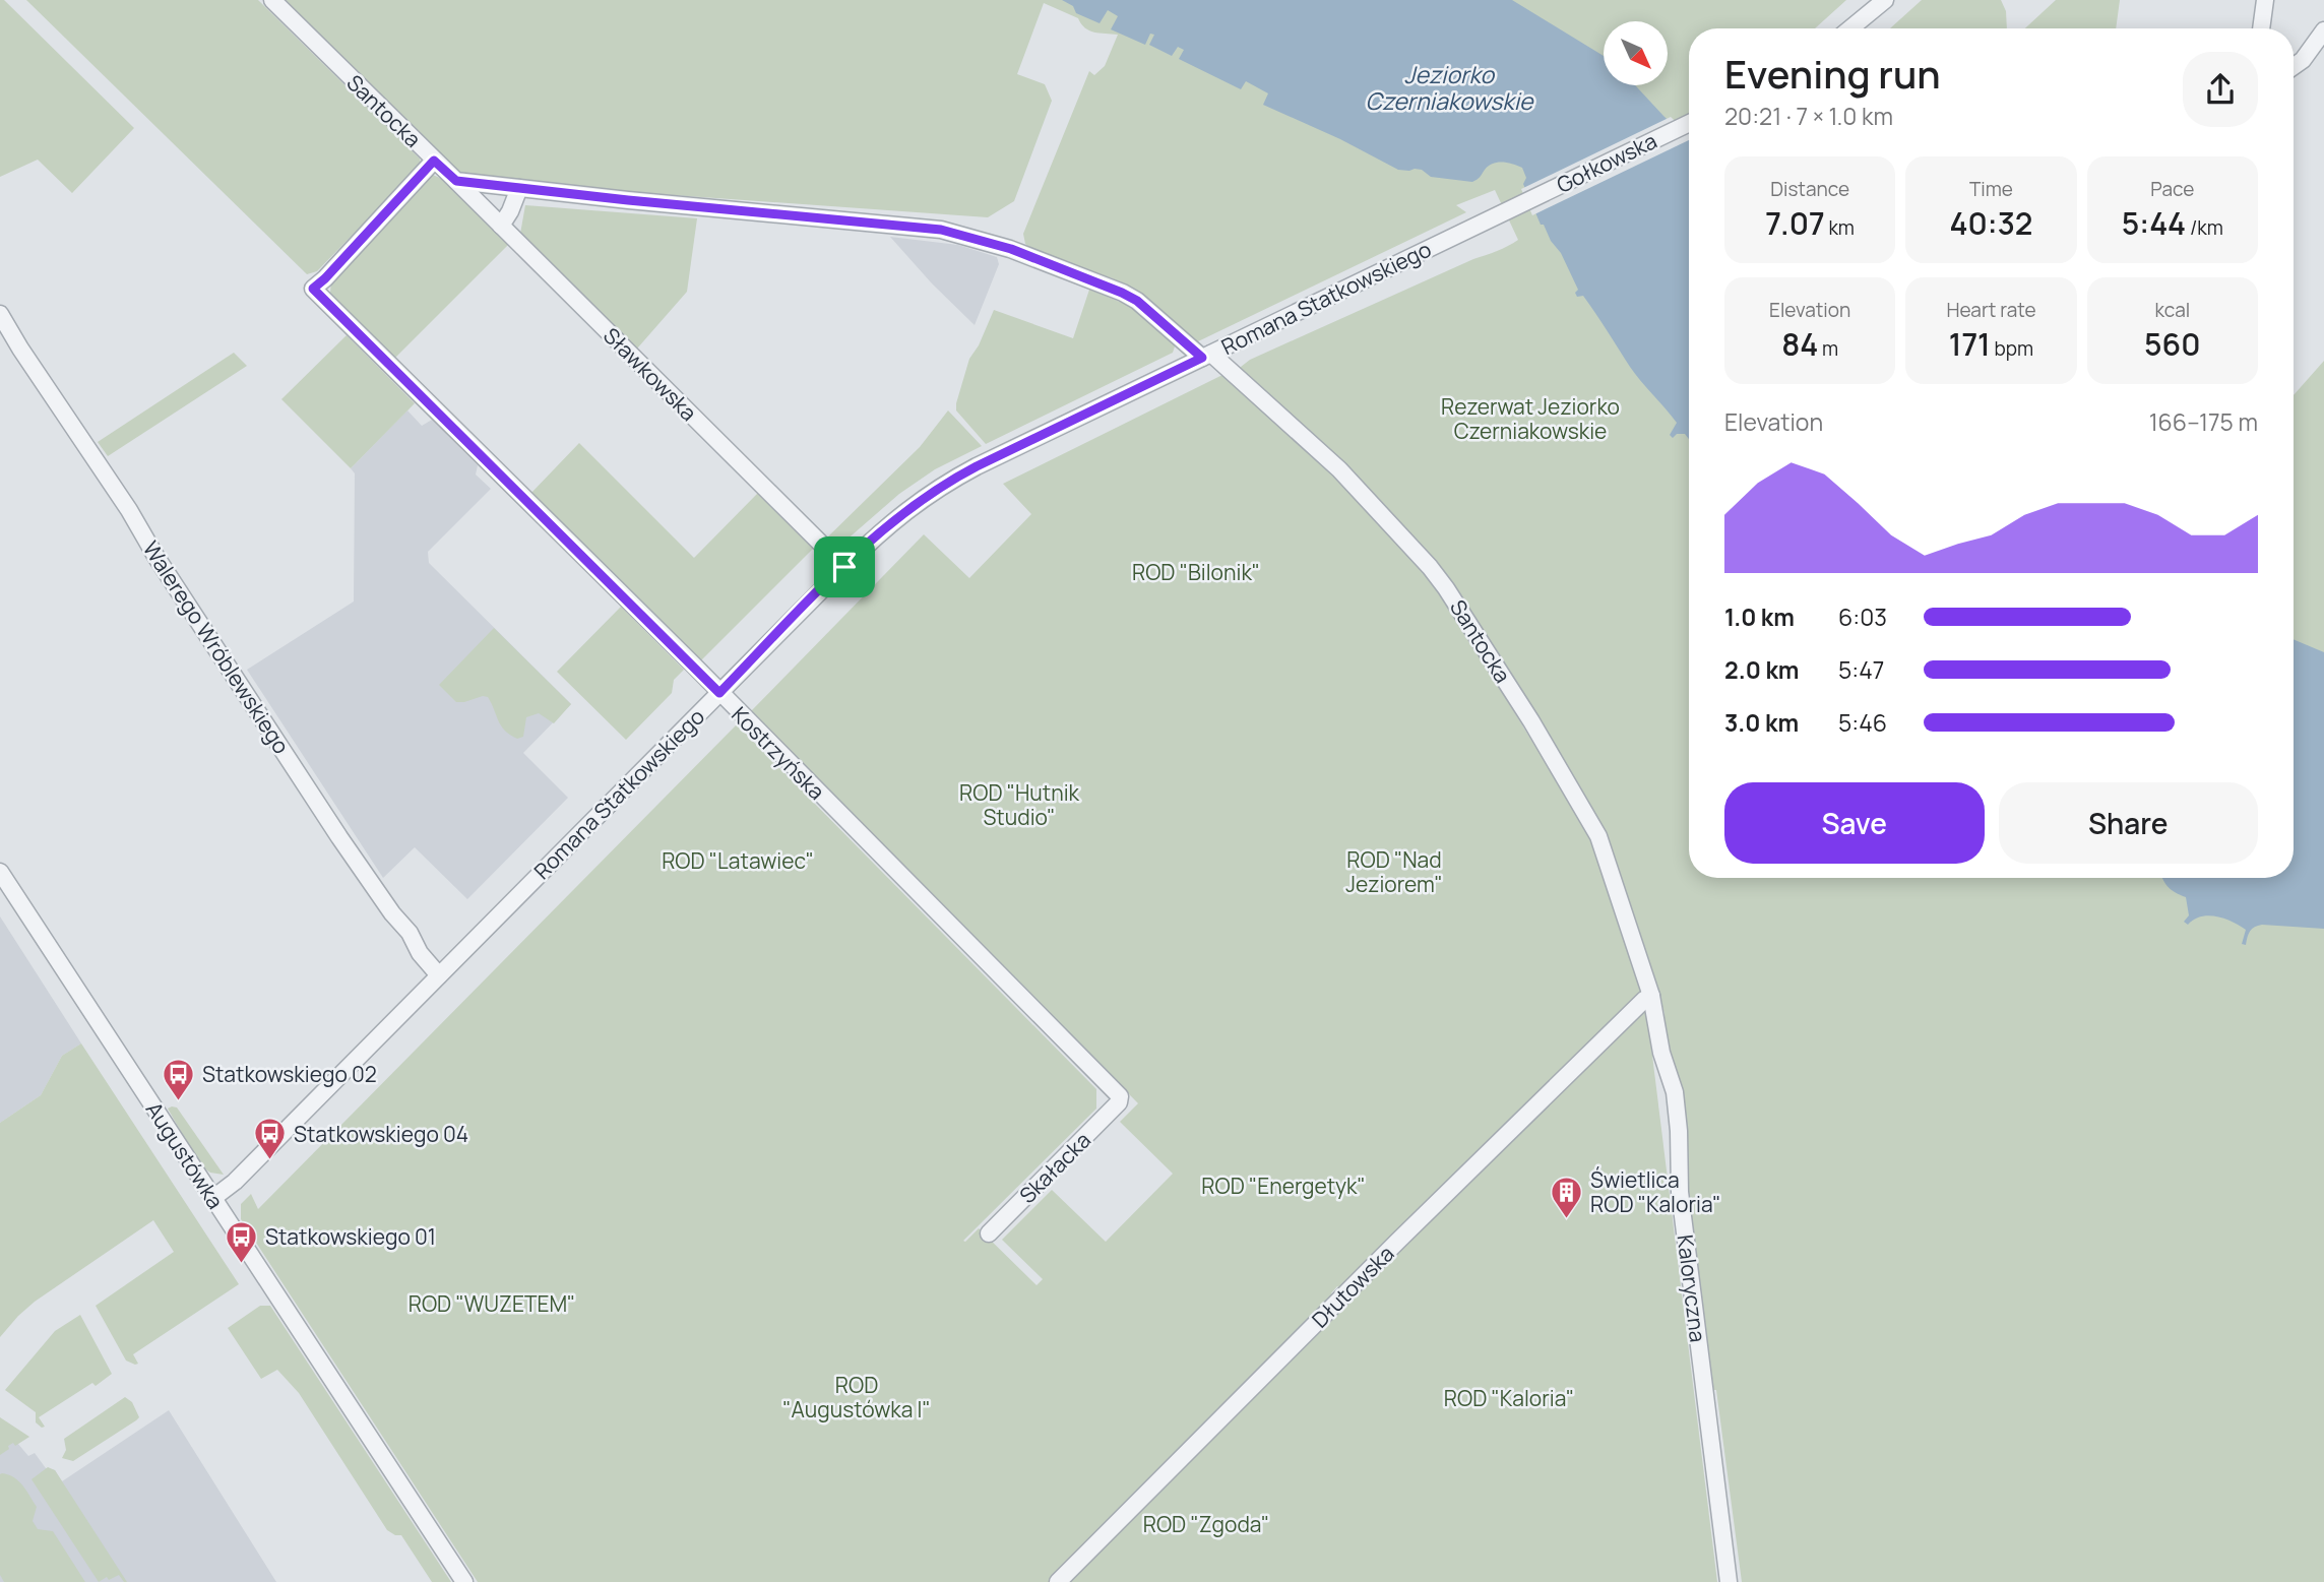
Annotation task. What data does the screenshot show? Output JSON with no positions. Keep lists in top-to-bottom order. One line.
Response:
{"streets":{"street":["Santocka","Gołkowska","Romana Statkowskiego","Sławkowska","Walerego Wróblewskiego","Kostrzyńska","Augustówka","Skałacka","Dłutowska","Kaloryczna"]},"crossings":[["Santocka","Romana Statkowskiego"],["Santocka","Sławkowska"],["Santocka","Kostrzyńska"],["Santocka","Dłutowska"],["Santocka","Kaloryczna"],["Gołkowska","Romana Statkowskiego"],["Romana Statkowskiego","Sławkowska"],["Romana Statkowskiego","Walerego Wróblewskiego"],["Romana Statkowskiego","Kostrzyńska"],["Romana Statkowskiego","Augustówka"],["Kostrzyńska","Skałacka"],["Dłutowska","Kaloryczna"]],"water":["Jeziorko Czerniakowskie"],"parks":["Rezerwat Jeziorko Czerniakowskie","ROD \"Bilonik\"","ROD \"Hutnik Studio\"","ROD \"Nad Jeziorem\"","ROD \"Latawiec\"","ROD \"Energetyk\"","ROD \"WUZETEM\"","ROD \"Augustówka I\"","ROD \"Kaloria\"","ROD \"Zgoda\""],"places":{"bus stop":["Statkowskiego 02","Statkowskiego 04","Statkowskiego 01"],"building":["Świetlica ROD \"Kaloria\""]},"north":"bottom right","page":{"heading":["Evening run","20:21 · 7 × 1.0 km"],"stats":[["Distance","7.07 km"],["Time","40:32"],["Pace","5:44 /km"],["Elevation","84 m"],["Heart rate","171 bpm"],["kcal","560"]],"chart":["Elevation","166–175 m"],"list":[{"name":"1.0 km","note":"6:03"},{"name":"2.0 km","note":"5:47"},{"name":"3.0 km","note":"5:46"}],"buttons":["Save","Share"]}}
